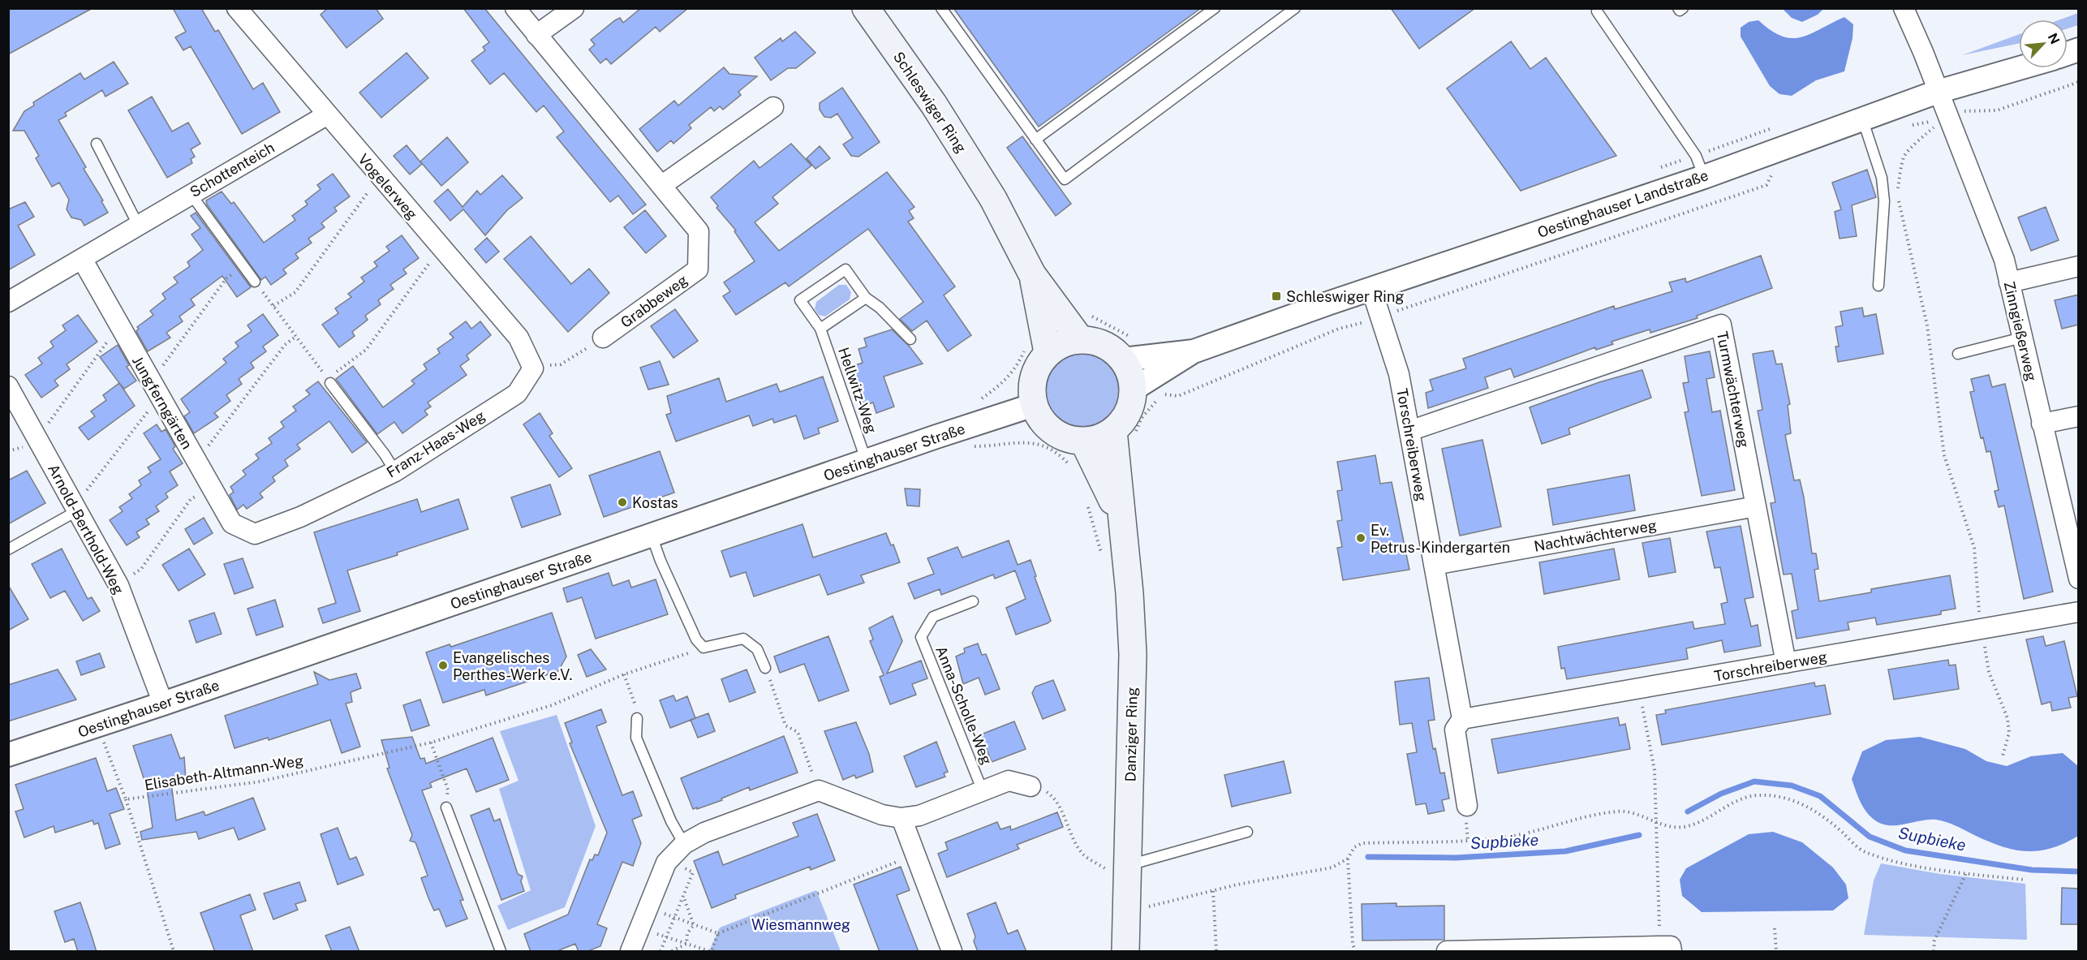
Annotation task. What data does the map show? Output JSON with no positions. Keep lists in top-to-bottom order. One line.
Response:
{"streets":{"main road":["Schleswiger Ring","Danziger Ring"],"street":["Schottenteich","Vogelerweg","Oestinghauser Landstraße","Grabbeweg","Zinngießerweg","Turmwächterweg","Jungferngärten","Franz-Haas-Weg","Torschreiberweg","Oestinghauser Straße","Arnold-Berthold-Weg","Nachtwächterweg"],"lane":["Hellwitz-Weg","Anna-Scholle-Weg"],"path":["Elisabeth-Altmann-Weg"]},"crossings":[["Schleswiger Ring","Oestinghauser Landstraße"],["Schleswiger Ring","Oestinghauser Straße"],["Schleswiger Ring","Danziger Ring"],["Schottenteich","Vogelerweg"],["Schottenteich","Jungferngärten"],["Vogelerweg","Franz-Haas-Weg"],["Oestinghauser Landstraße","Zinngießerweg"],["Oestinghauser Landstraße","Torschreiberweg"],["Oestinghauser Landstraße","Oestinghauser Straße"],["Oestinghauser Landstraße","Danziger Ring"],["Turmwächterweg","Torschreiberweg"],["Turmwächterweg","Nachtwächterweg"],["Hellwitz-Weg","Oestinghauser Straße"],["Jungferngärten","Franz-Haas-Weg"],["Torschreiberweg","Nachtwächterweg"],["Oestinghauser Straße","Arnold-Berthold-Weg"],["Oestinghauser Straße","Danziger Ring"],["Oestinghauser Straße","Elisabeth-Altmann-Weg"]],"water":["Supbieke"],"parks":["Wiesmannweg"],"places":{"transit":["Schleswiger Ring"],"other":["Kostas","Ev. Petrus-Kindergarten","Evangelisches Perthes-Werk e.V."]},"north":"top right"}
